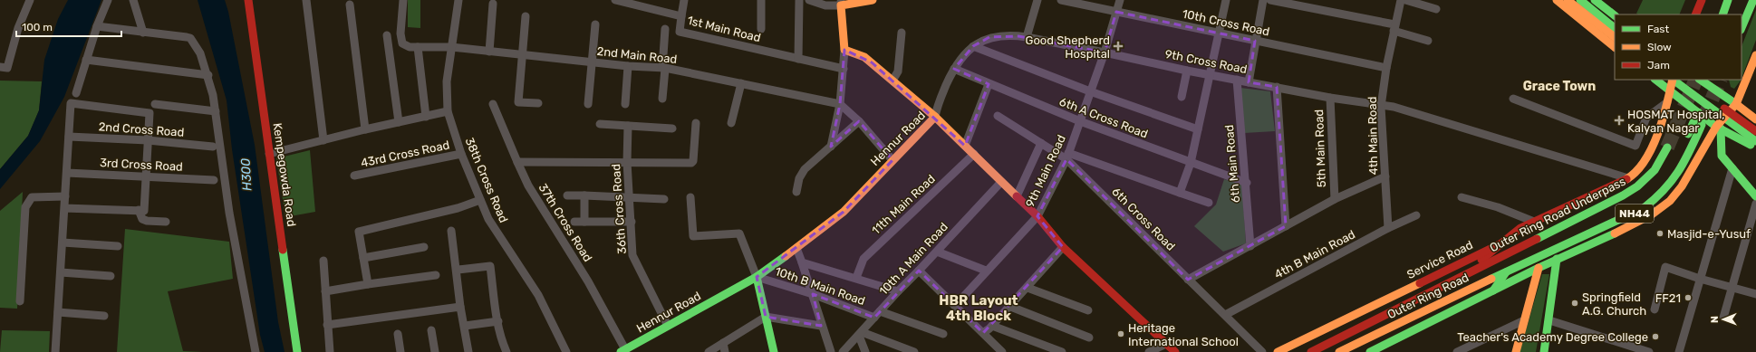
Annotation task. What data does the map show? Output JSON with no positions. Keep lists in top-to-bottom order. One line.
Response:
{"streets":{"main road":["Hennur Road","Kempegowda Road","NH44","Outer Ring Road Underpass","Service Road","Outer Ring Road"],"street":["10th Cross Road","1st Main Road","2nd Main Road","9th Cross Road","6th A Cross Road","2nd Cross Road","4th Main Road","5th Main Road","43rd Cross Road","6th Main Road","3rd Cross Road","9th Main Road","38th Cross Road","11th Main Road","36th Cross Road","6th Cross Road","37th Cross Road","4th B Main Road","10th A Main Road","10th B Main Road"]},"crossings":[["10th Cross Road","4th Main Road"],["10th Cross Road","9th Main Road"],["2nd Main Road","38th Cross Road"],["9th Cross Road","4th Main Road"],["9th Cross Road","5th Main Road"],["9th Cross Road","6th Main Road"],["9th Cross Road","9th Main Road"],["9th Cross Road","Service Road"],["6th A Cross Road","6th Main Road"],["6th A Cross Road","9th Main Road"],["4th Main Road","4th B Main Road"],["Hennur Road","9th Main Road"],["Hennur Road","11th Main Road"],["Hennur Road","36th Cross Road"],["Hennur Road","37th Cross Road"],["Hennur Road","10th A Main Road"],["Hennur Road","10th B Main Road"],["43rd Cross Road","38th Cross Road"],["9th Main Road","6th Cross Road"],["NH44","Outer Ring Road"],["Outer Ring Road Underpass","Outer Ring Road"],["6th Cross Road","4th B Main Road"],["10th A Main Road","10th B Main Road"]],"districts":["Grace Town","HBR Layout 4th Block"],"water":["H300"],"places":{"health":["Good Shepherd Hospital","HOSMAT Hospital, Kalyan Nagar"],"other":["Masjid-e-Yusuf","FF21","Springfield A.G. Church","Heritage International School","Teacher's Academy Degree College"]},"legend":["Fast","Slow","Jam"],"scale_bar":"100 m","north":"left"}
